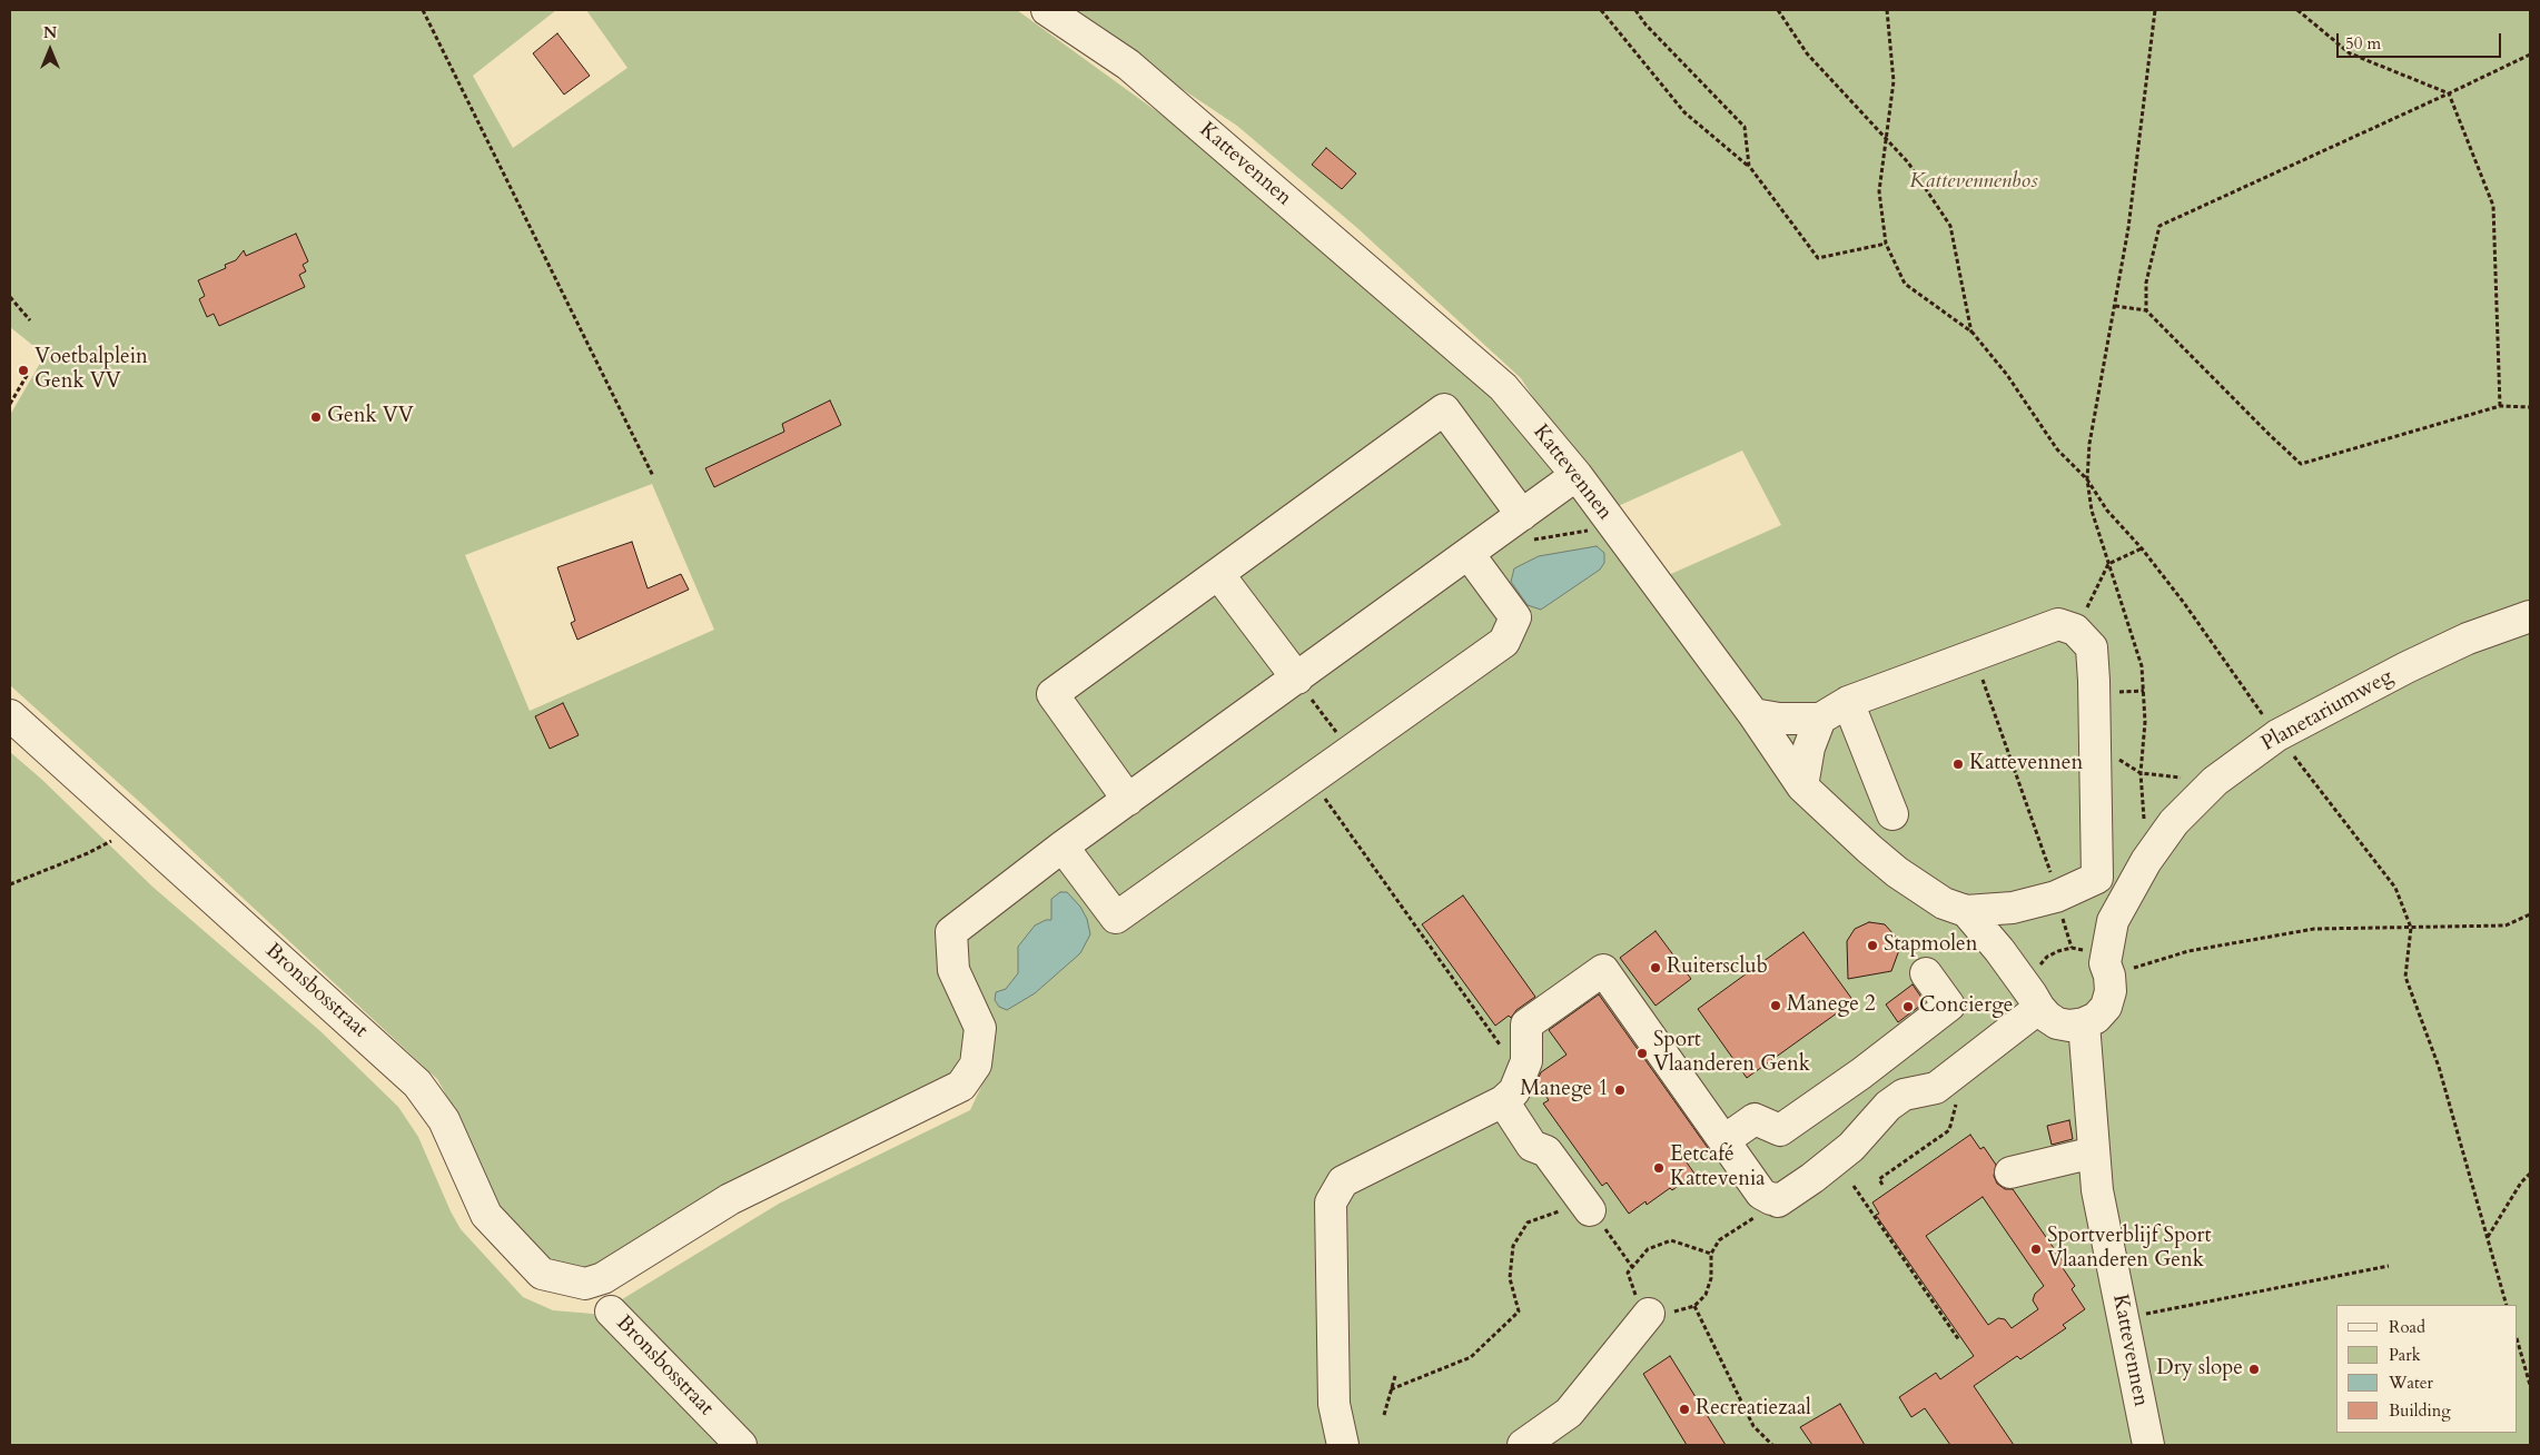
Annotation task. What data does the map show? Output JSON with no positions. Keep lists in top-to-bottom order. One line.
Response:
{"streets":{"street":["Kattevennen","Planetariumweg","Bronsbosstraat"]},"crossings":[["Kattevennen","Planetariumweg"]],"parks":["Kattevennenbos"],"places":["Voetbalplein Genk VV","Genk VV","Kattevennen","Stapmolen","Ruitersclub","Manege 2","Concierge","Sport Vlaanderen Genk","Manege 1","Eetcafé Kattevenia","Sportverblijf Sport Vlaanderen Genk","Dry slope","Recreatiezaal"],"legend":["Road","Park","Water","Building"],"scale_bar":"50 m","north":"top"}
